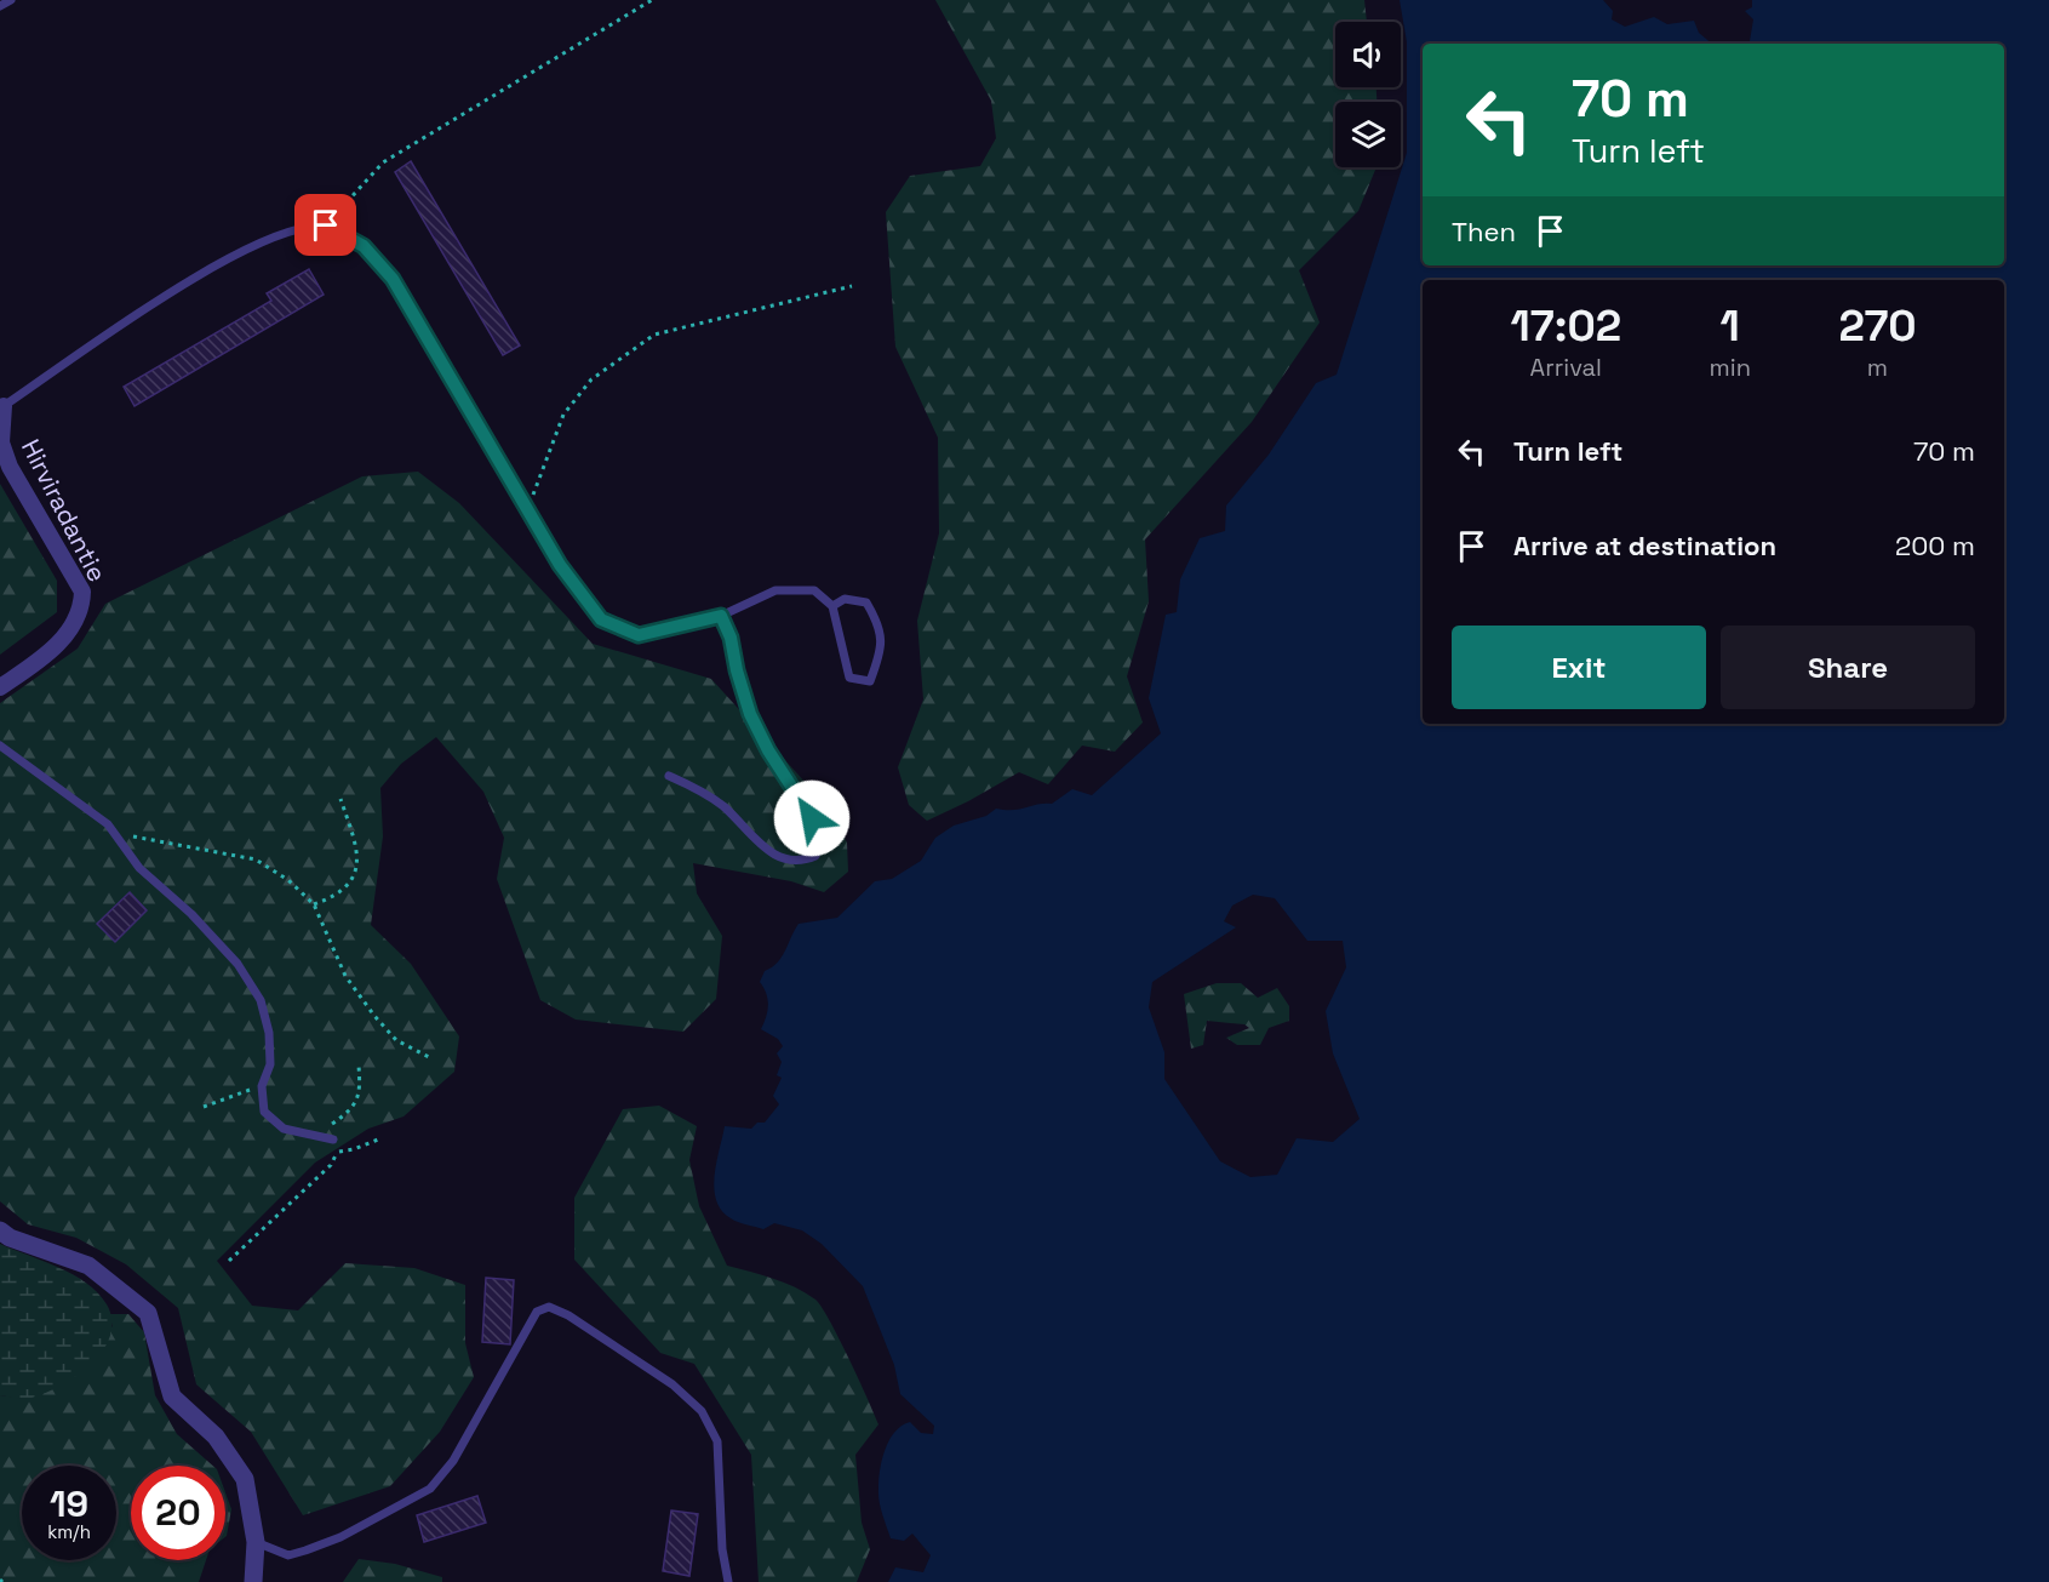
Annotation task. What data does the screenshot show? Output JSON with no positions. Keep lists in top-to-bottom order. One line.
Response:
{"streets":{"street":["Hirviradantie"]},"page":{"turn":["70 m","Turn left"],"then":"Then","eta":["17:02","Arrival","1","min","270","m"],"list":[{"name":"Turn left","value":"70 m"},{"name":"Arrive at destination","value":"200 m"}],"buttons":["Exit","Share"],"speed":"19 km/h","limit":"20"}}
